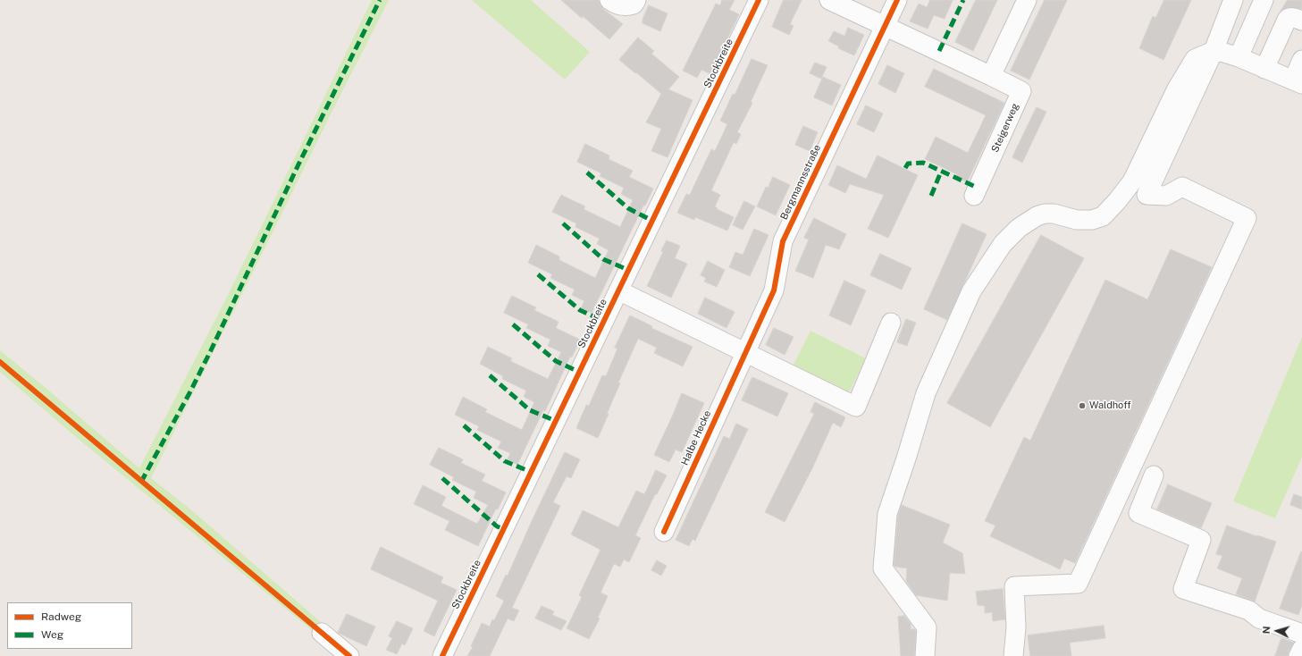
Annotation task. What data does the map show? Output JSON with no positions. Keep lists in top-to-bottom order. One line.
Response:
{"streets":{"street":["Stockbreite","Steigerweg","Bergmannsstraße","Halbe Hecke"]},"crossings":[["Steigerweg","Bergmannsstraße"],["Bergmannsstraße","Halbe Hecke"]],"places":["Waldhoff"],"legend":["Radweg","Weg"],"north":"left"}
